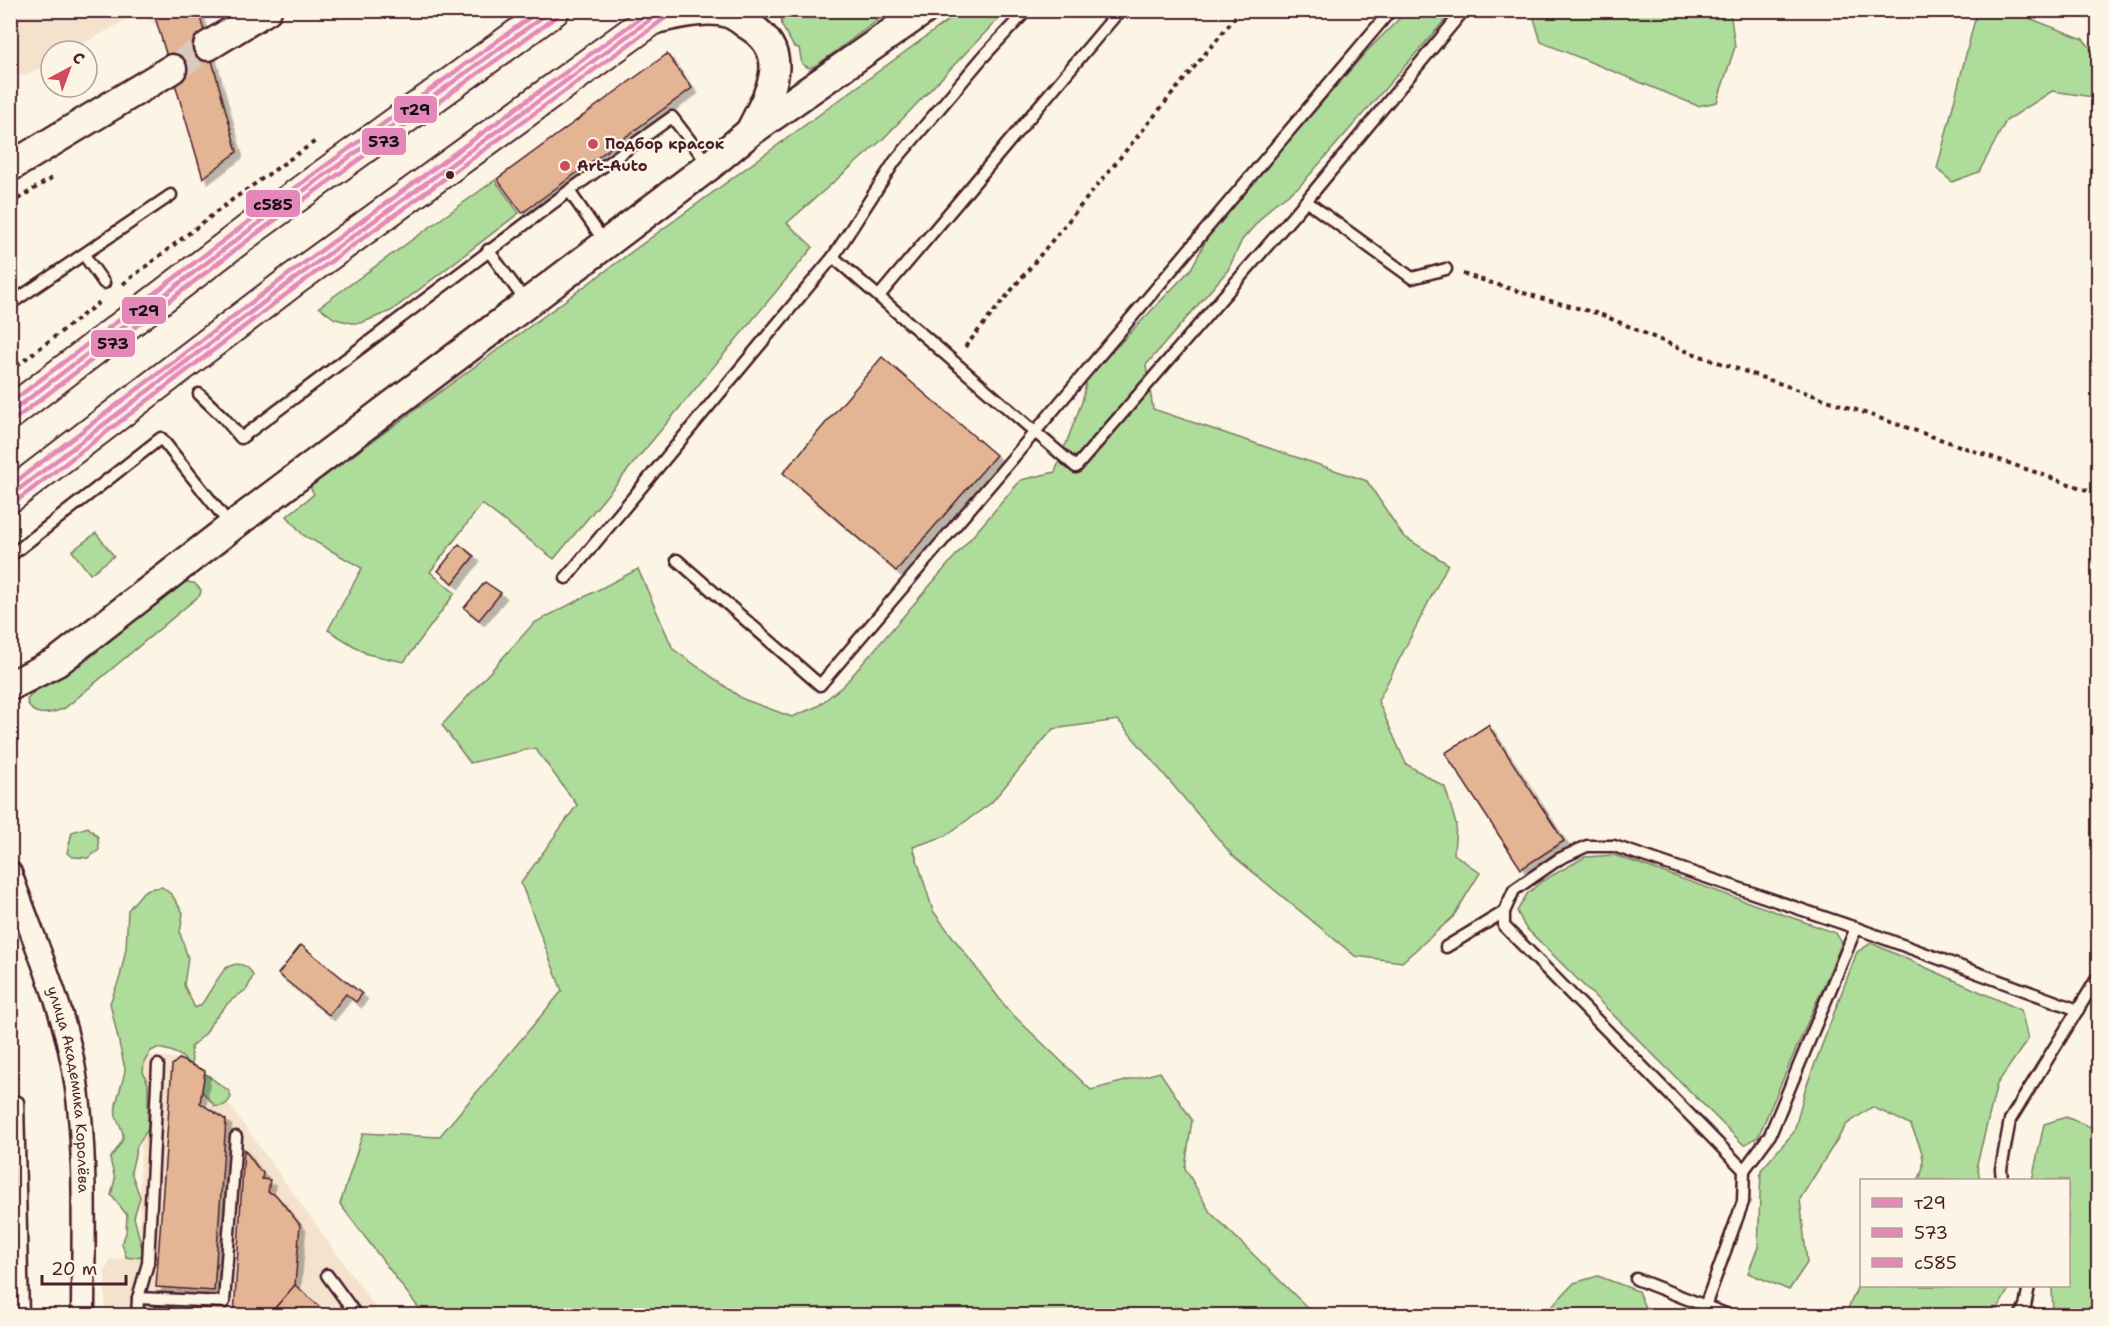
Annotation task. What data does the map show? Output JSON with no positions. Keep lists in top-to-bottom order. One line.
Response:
{"streets":{"street":["улица Академика Королёва"]},"places":["Подбор красок","Art-Auto"],"lines":["transit line т29","transit line с585","transit line 573"],"legend":["т29","573","с585"],"scale_bar":"20 m","north":"top right"}
